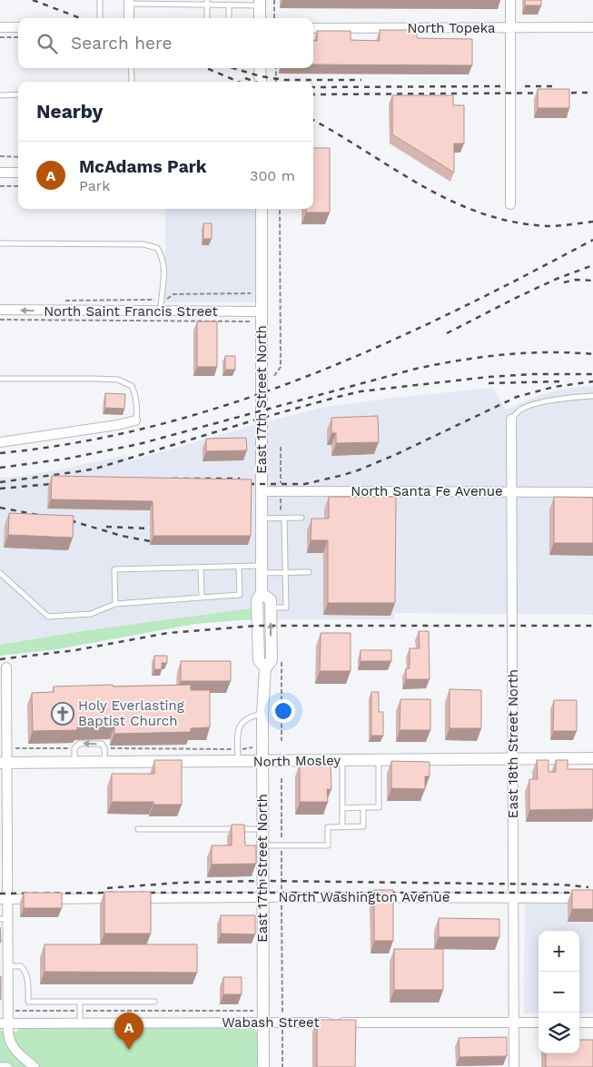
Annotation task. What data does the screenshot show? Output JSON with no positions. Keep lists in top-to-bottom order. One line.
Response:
{"streets":{"street":["North Topeka","North Saint Francis Street","East 17th Street North","North Santa Fe Avenue","East 18th Street North","North Mosley","North Washington Avenue","Wabash Street"]},"crossings":[["North Saint Francis Street","East 17th Street North"],["East 17th Street North","North Santa Fe Avenue"],["East 17th Street North","North Mosley"],["East 17th Street North","North Washington Avenue"],["East 17th Street North","Wabash Street"],["North Santa Fe Avenue","East 18th Street North"],["East 18th Street North","North Mosley"],["East 18th Street North","North Washington Avenue"],["East 18th Street North","Wabash Street"]],"one_way":["North Saint Francis Street"],"places":{"church":["Holy Everlasting Baptist Church"]},"page":{"search":"Search here","heading":"Nearby","list":[{"mark":"A","name":"McAdams Park","note":"Park","value":"300 m"}],"map_buttons":["+","−"],"pins":"A"}}
